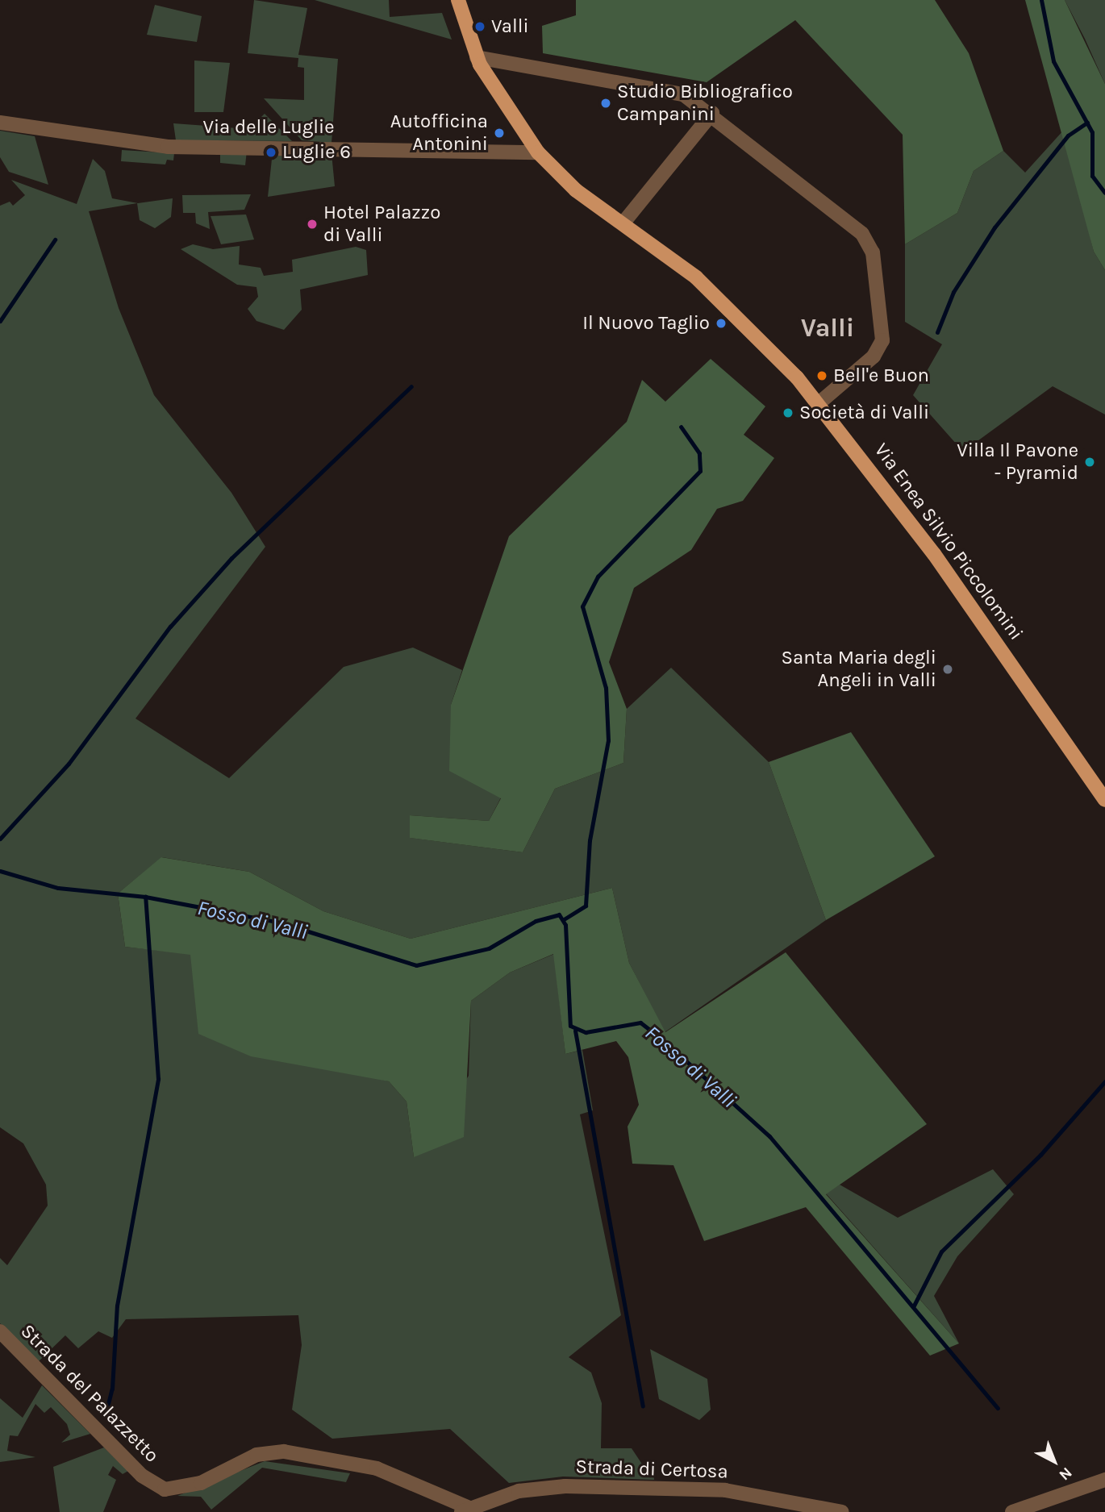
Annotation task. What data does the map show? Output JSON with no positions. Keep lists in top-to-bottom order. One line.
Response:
{"streets":{"main road":["Via Enea Silvio Piccolomini"],"street":["Via delle Luglie","Strada del Palazzetto","Strada di Certosa"]},"crossings":[["Via delle Luglie","Via Enea Silvio Piccolomini"],["Strada del Palazzetto","Strada di Certosa"]],"districts":["Valli"],"water":["Fosso di Valli"],"places":["Valli","Studio Bibliografico Campanini","Autofficina Antonini","Luglie 6","Hotel Palazzo di Valli","Il Nuovo Taglio","Bell'e Buon","Società di Valli","Villa Il Pavone - Pyramid","Santa Maria degli Angeli in Valli"],"north":"bottom right"}
